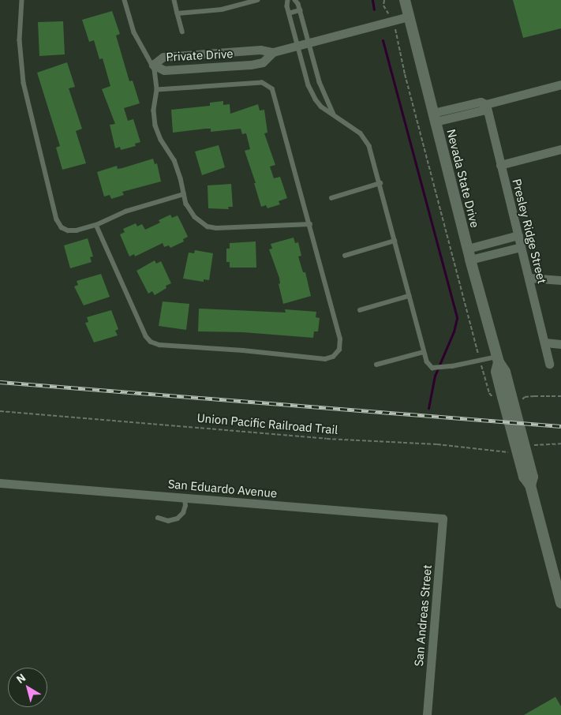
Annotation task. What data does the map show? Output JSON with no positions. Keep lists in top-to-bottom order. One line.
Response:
{"streets":{"street":["Private Drive","Nevada State Drive","Presley Ridge Street","San Eduardo Avenue","San Andreas Street"],"path":["Union Pacific Railroad Trail"]},"crossings":[["Private Drive","Nevada State Drive"],["Nevada State Drive","Union Pacific Railroad Trail"],["San Eduardo Avenue","San Andreas Street"]],"north":"top left"}
